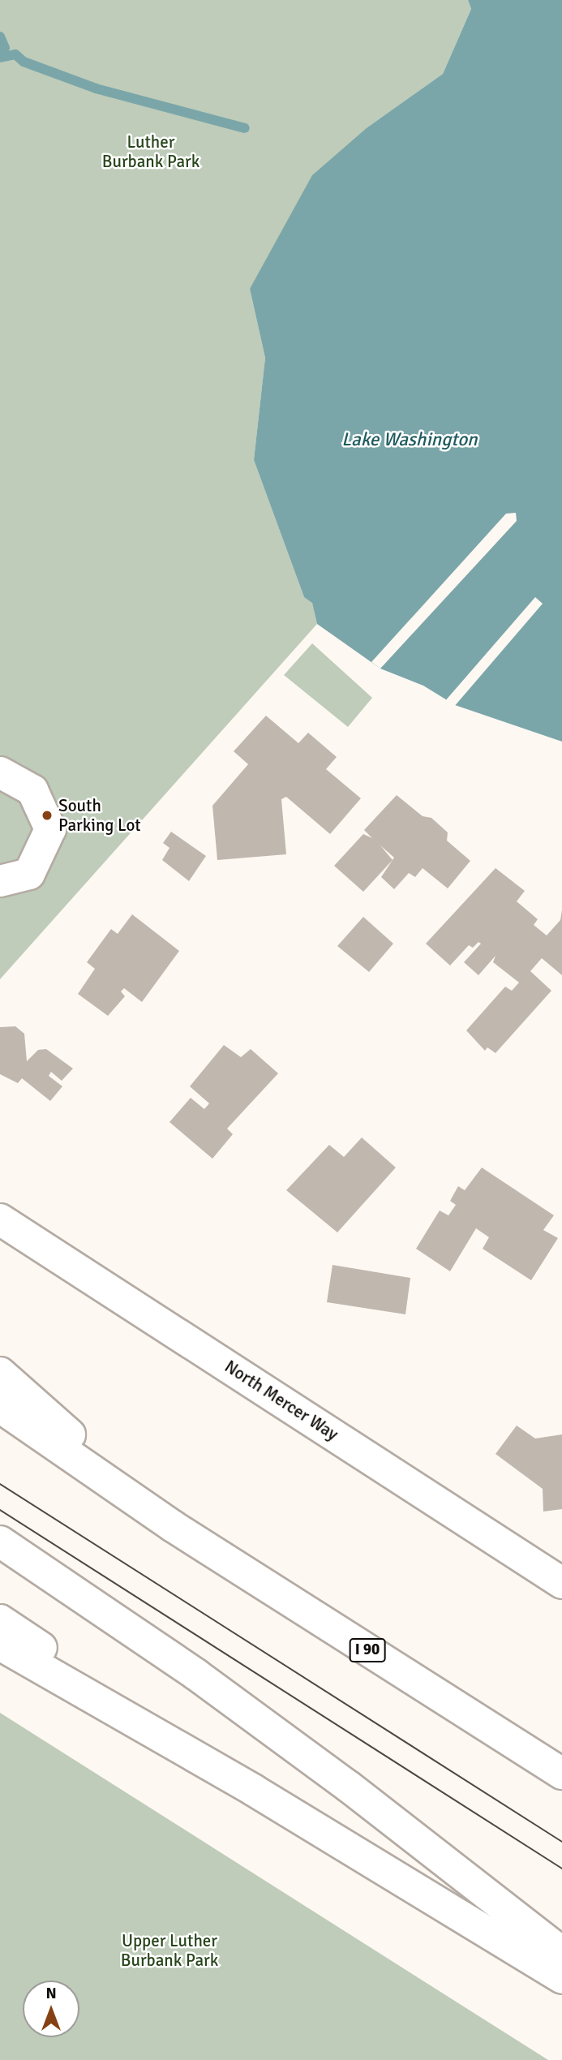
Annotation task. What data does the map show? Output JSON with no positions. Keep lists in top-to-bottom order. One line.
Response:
{"streets":{"main road":["North Mercer Way","I 90"]},"water":["Lake Washington"],"parks":["Luther Burbank Park","Upper Luther Burbank Park"],"places":["South Parking Lot"],"north":"top"}
